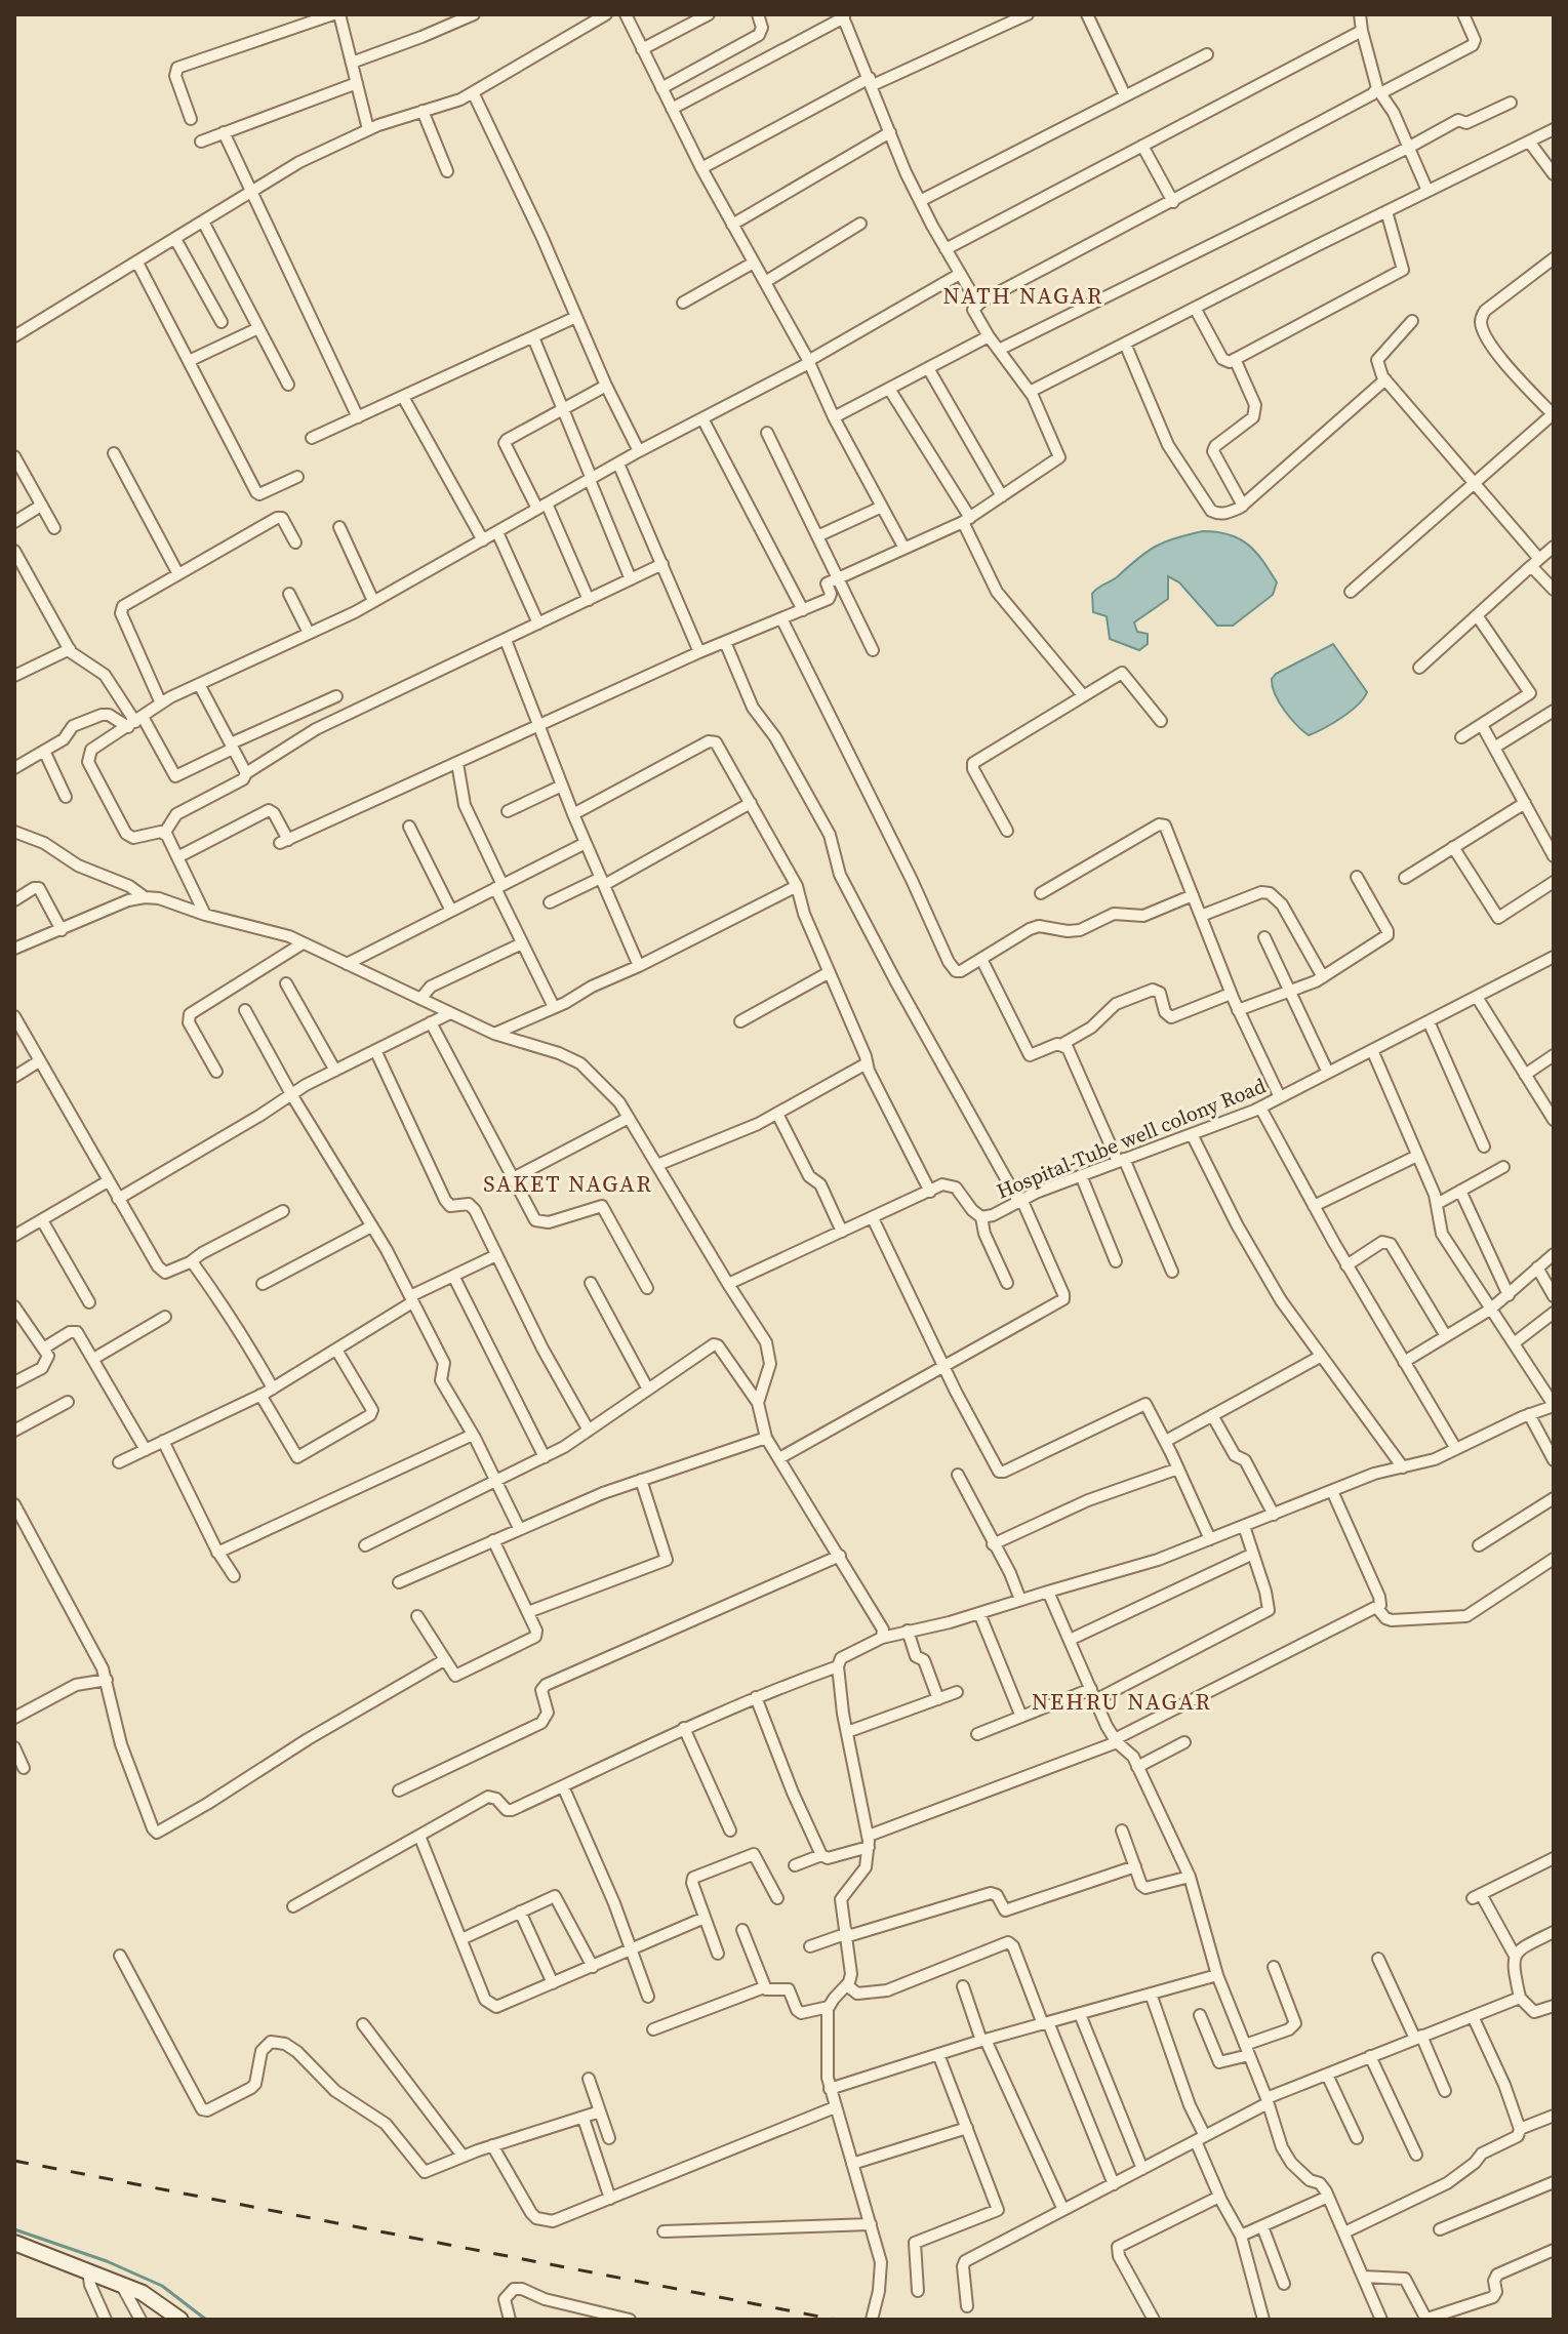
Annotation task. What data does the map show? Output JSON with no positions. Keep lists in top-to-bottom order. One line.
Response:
{"streets":{"street":["Hospital-Tube well colony Road"]},"districts":["NATH NAGAR","SAKET NAGAR","NEHRU NAGAR"]}
